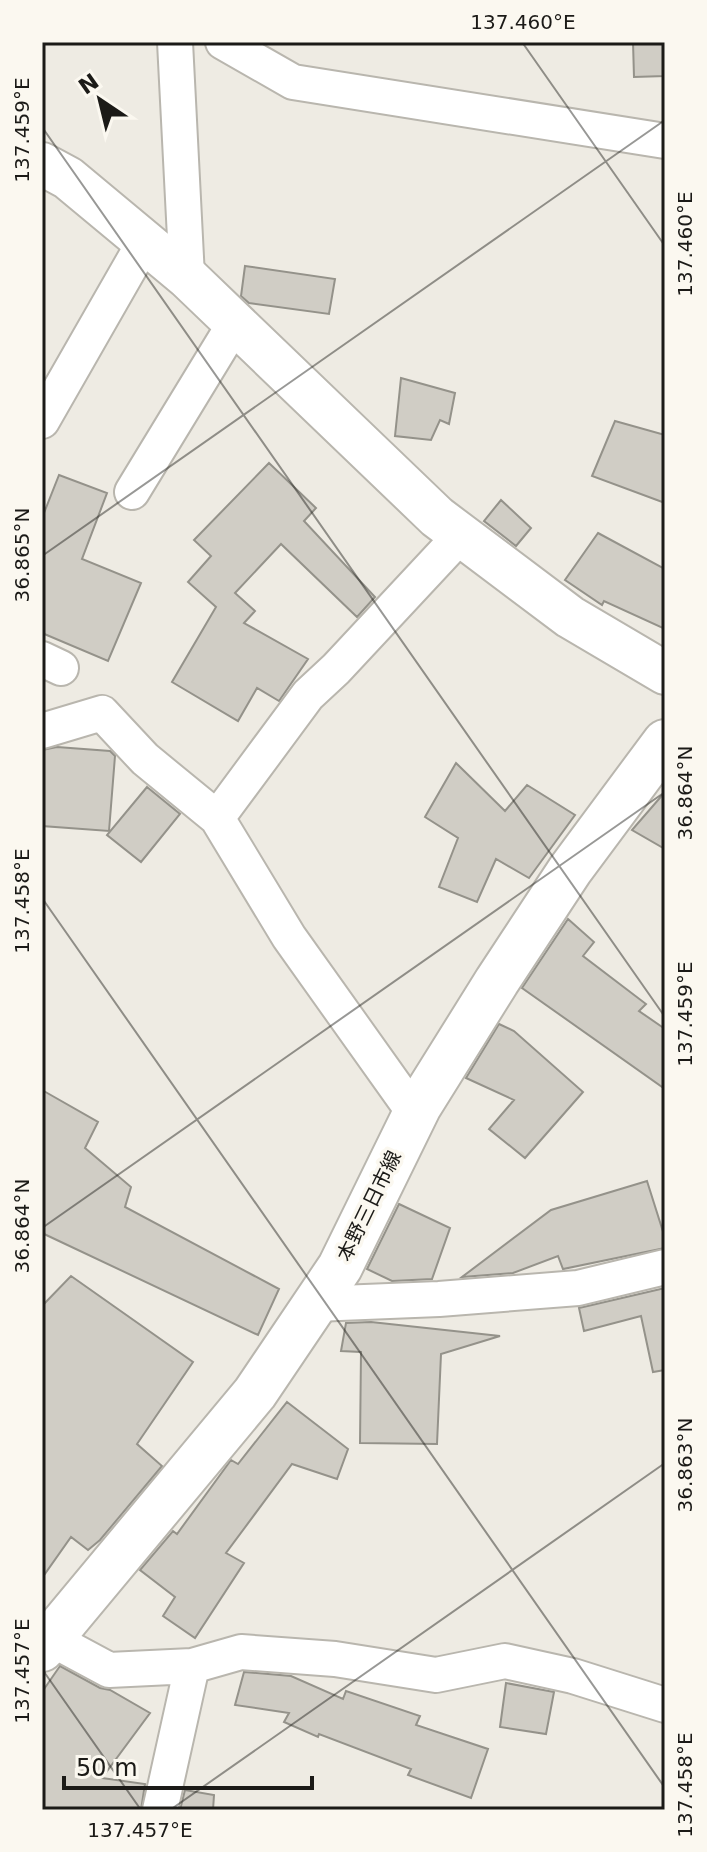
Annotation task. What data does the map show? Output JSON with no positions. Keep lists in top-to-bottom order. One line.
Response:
{"streets":{"main road":["本野三日市線"]},"scale_bar":"50 m","north":"top left","coordinates":["137.460°E","137.459°E","36.865°N","36.864°N","137.458°E","36.863°N","137.457°E"]}
